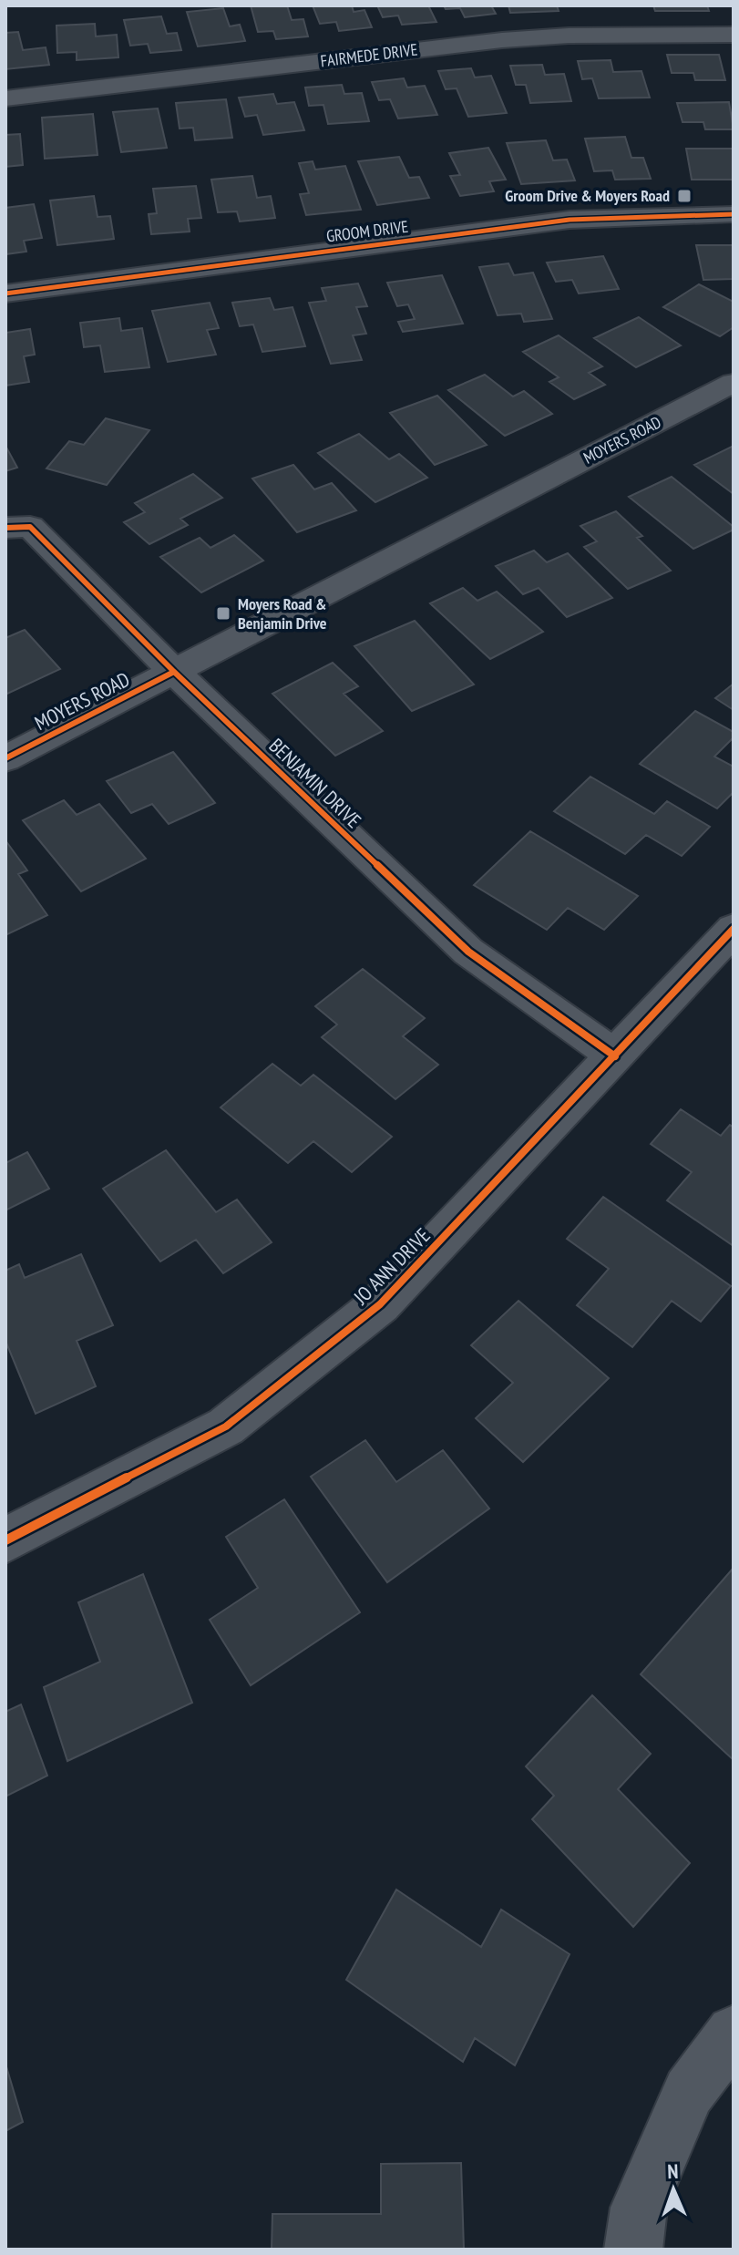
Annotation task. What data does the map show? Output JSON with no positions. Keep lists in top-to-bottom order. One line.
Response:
{"streets":{"street":["FAIRMEDE DRIVE","GROOM DRIVE","MOYERS ROAD","BENJAMIN DRIVE","JO ANN DRIVE"]},"crossings":[["MOYERS ROAD","BENJAMIN DRIVE"],["BENJAMIN DRIVE","JO ANN DRIVE"]],"places":{"transit":["Groom Drive & Moyers Road","Moyers Road & Benjamin Drive"]},"north":"top"}
